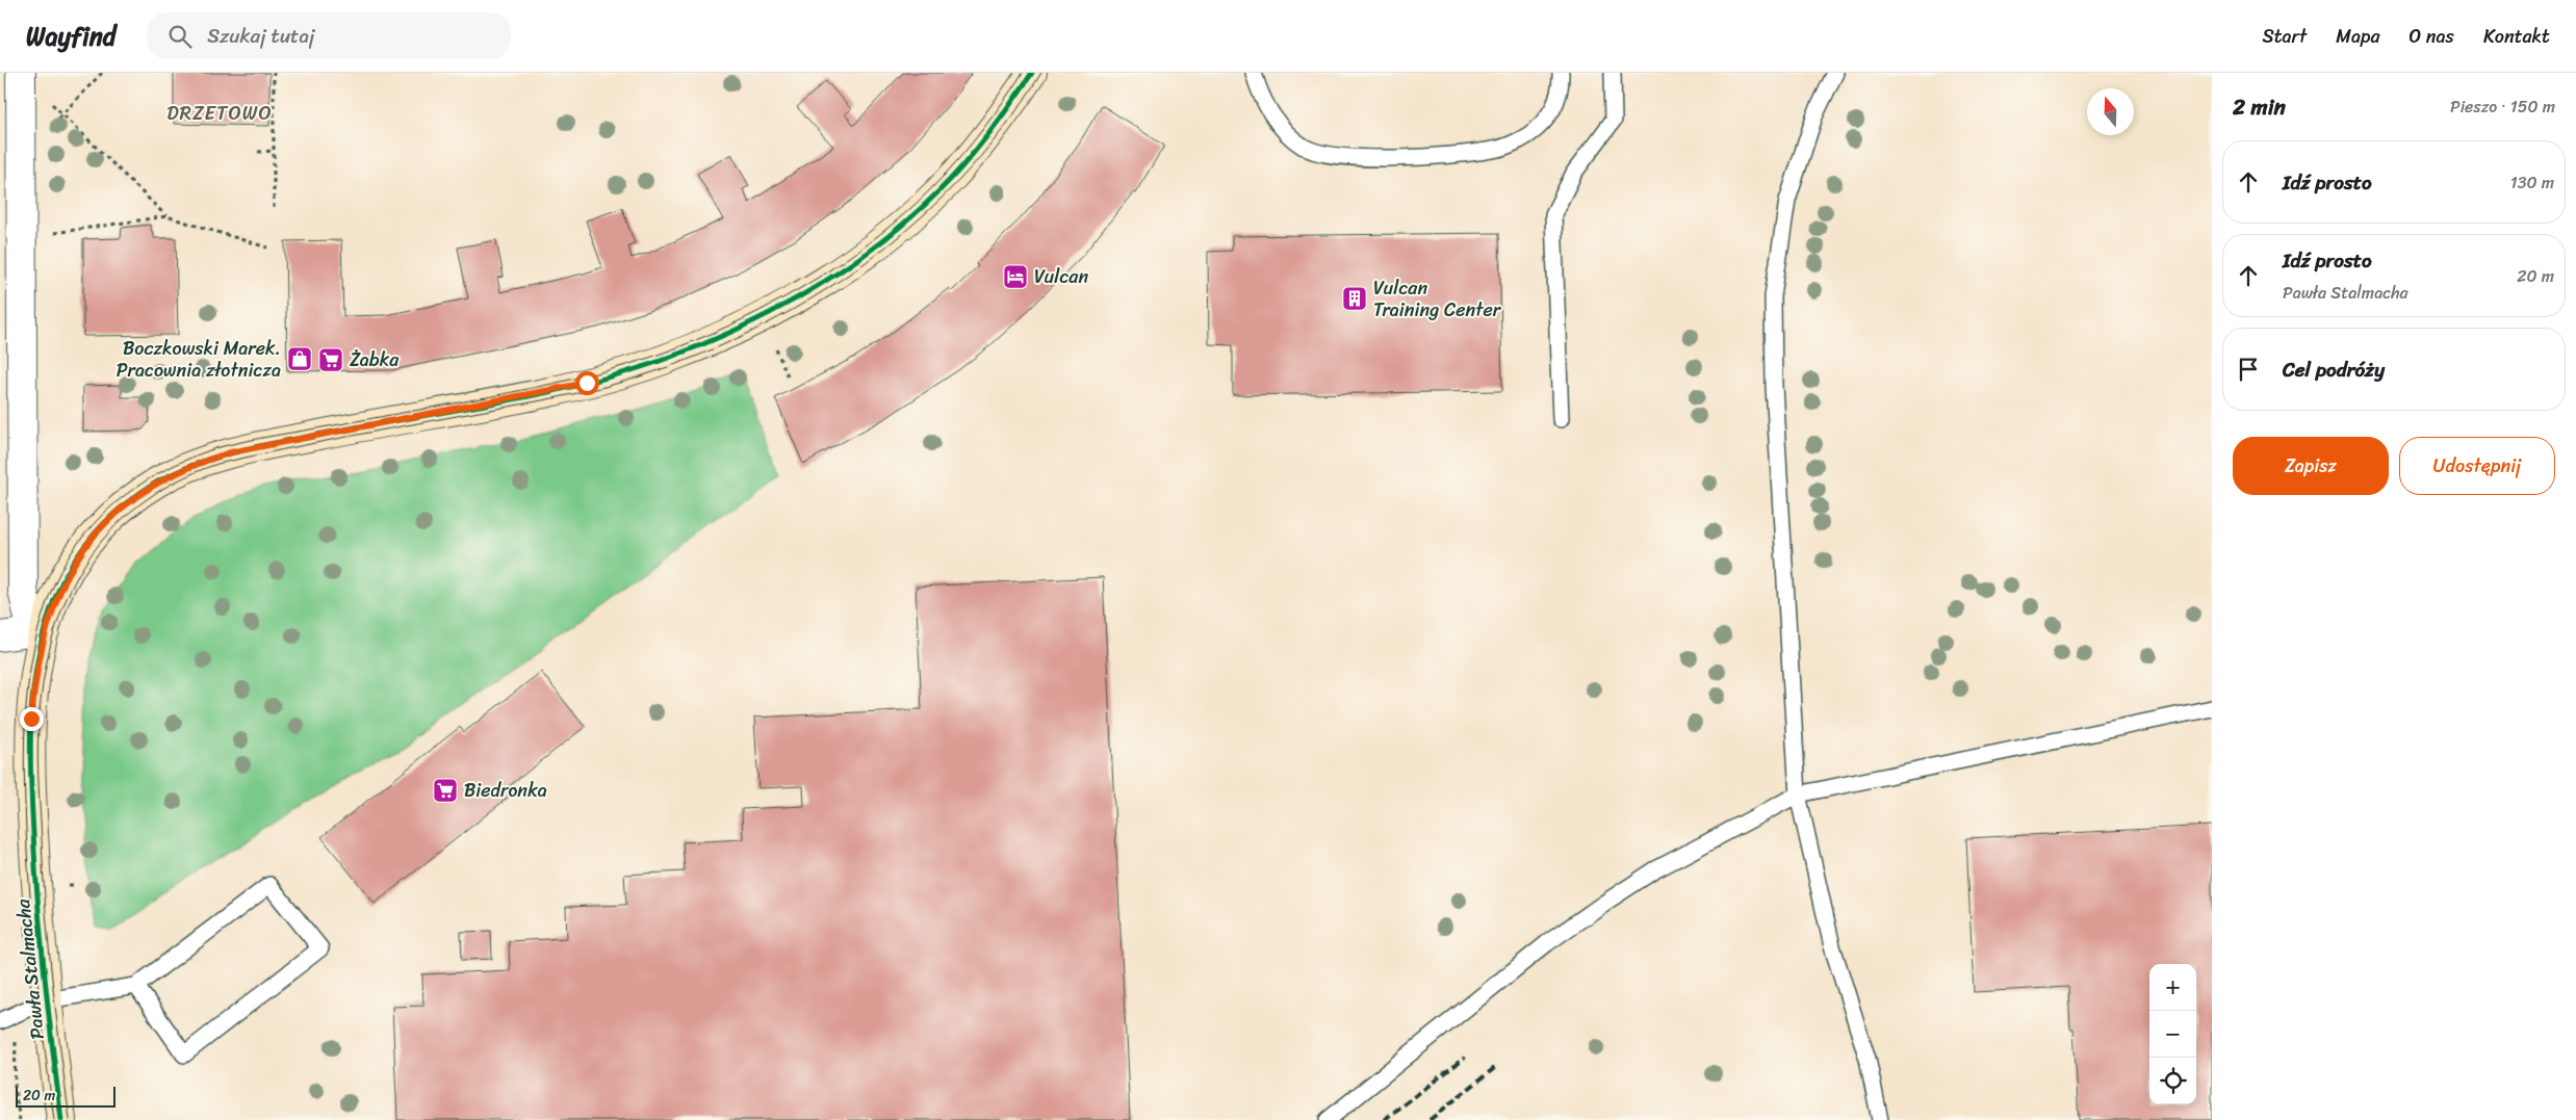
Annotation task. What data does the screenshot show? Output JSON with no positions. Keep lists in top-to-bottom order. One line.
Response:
{"streets":{"street":["Pawła Stalmacha"]},"districts":["DRZETOWO"],"places":{"hotel":["Vulcan"],"building":["Vulcan Training Center"],"shop":["Boczkowski Marek. Pracownia złotnicza"],"supermarket":["Żabka","Biedronka"]},"scale_bar":"20 m","north":"top","page":{"header":"Wayfind","search":"Szukaj tutaj","nav":["Start","Mapa","O nas","Kontakt"],"heading":["2 min","Pieszo · 150 m"],"list":[["Idź prosto","130 m"],["Idź prosto","Pawła Stalmacha","20 m"],"Cel podróży"],"buttons":["Zapisz","Udostępnij"],"map_buttons":["+","−"],"scale":"20 m"}}
